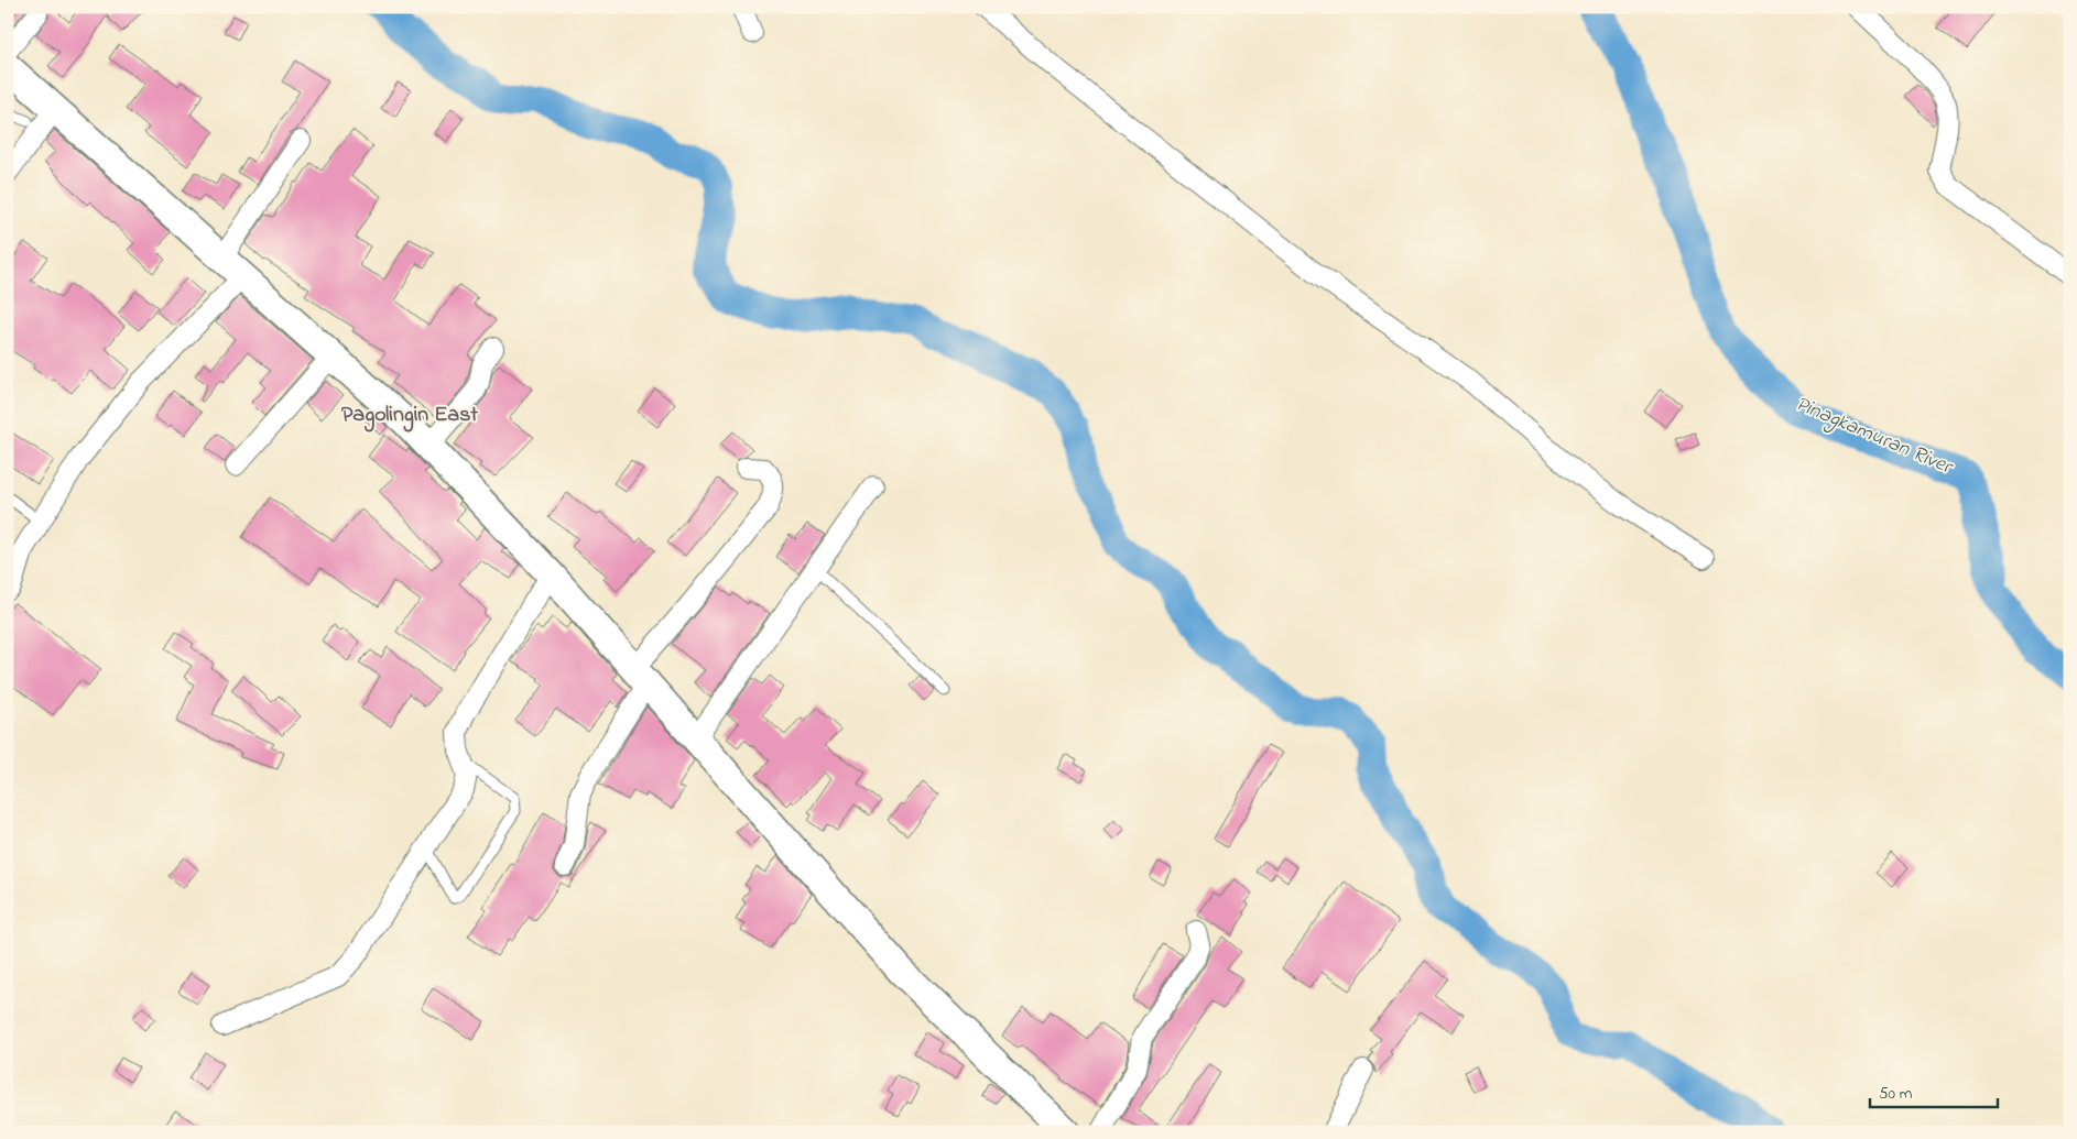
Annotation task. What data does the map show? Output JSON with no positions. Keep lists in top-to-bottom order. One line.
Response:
{"districts":["Pagolingin East"],"water":["Pinagkamuran River"],"scale_bar":"50 m"}
